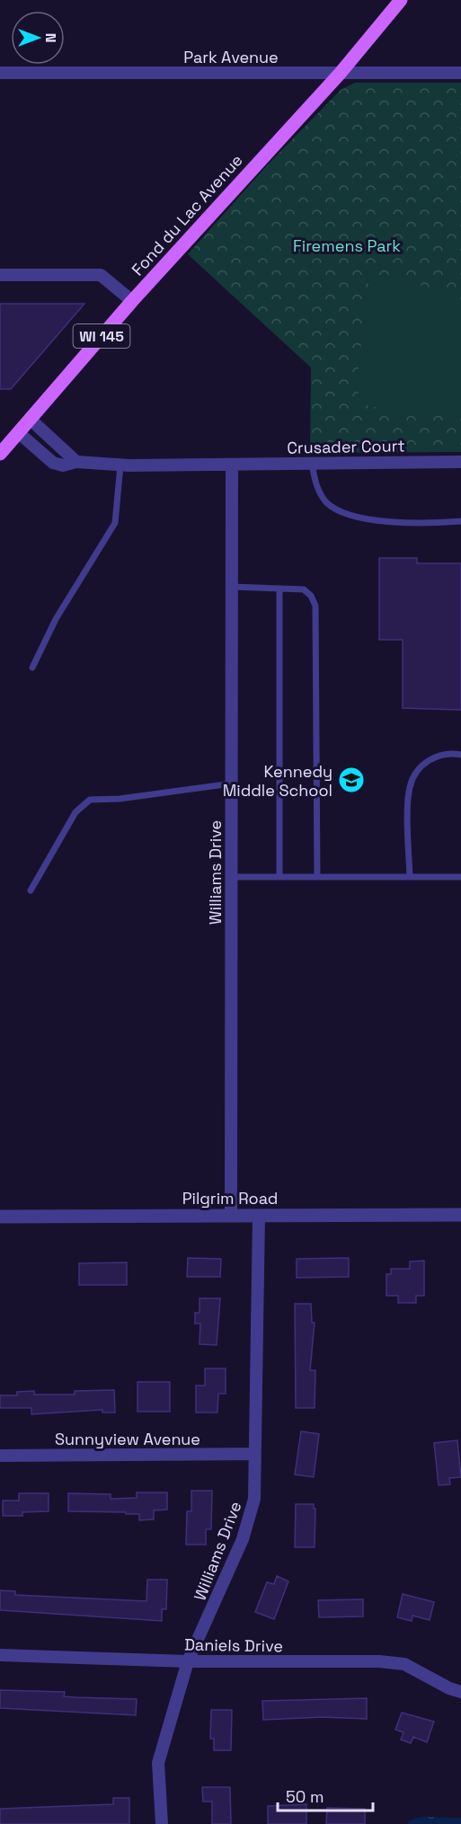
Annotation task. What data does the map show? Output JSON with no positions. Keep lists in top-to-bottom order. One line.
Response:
{"streets":{"main road":["Fond du Lac Avenue","WI 145"],"street":["Park Avenue","Crusader Court","Williams Drive","Pilgrim Road","Sunnyview Avenue","Daniels Drive"]},"crossings":[["Park Avenue","Fond du Lac Avenue"],["Fond du Lac Avenue","Crusader Court"],["Crusader Court","Williams Drive"],["Williams Drive","Pilgrim Road"],["Williams Drive","Sunnyview Avenue"],["Williams Drive","Daniels Drive"]],"parks":["Firemens Park"],"places":{"school or university":["Kennedy Middle School"]},"scale_bar":"50 m","north":"right"}
